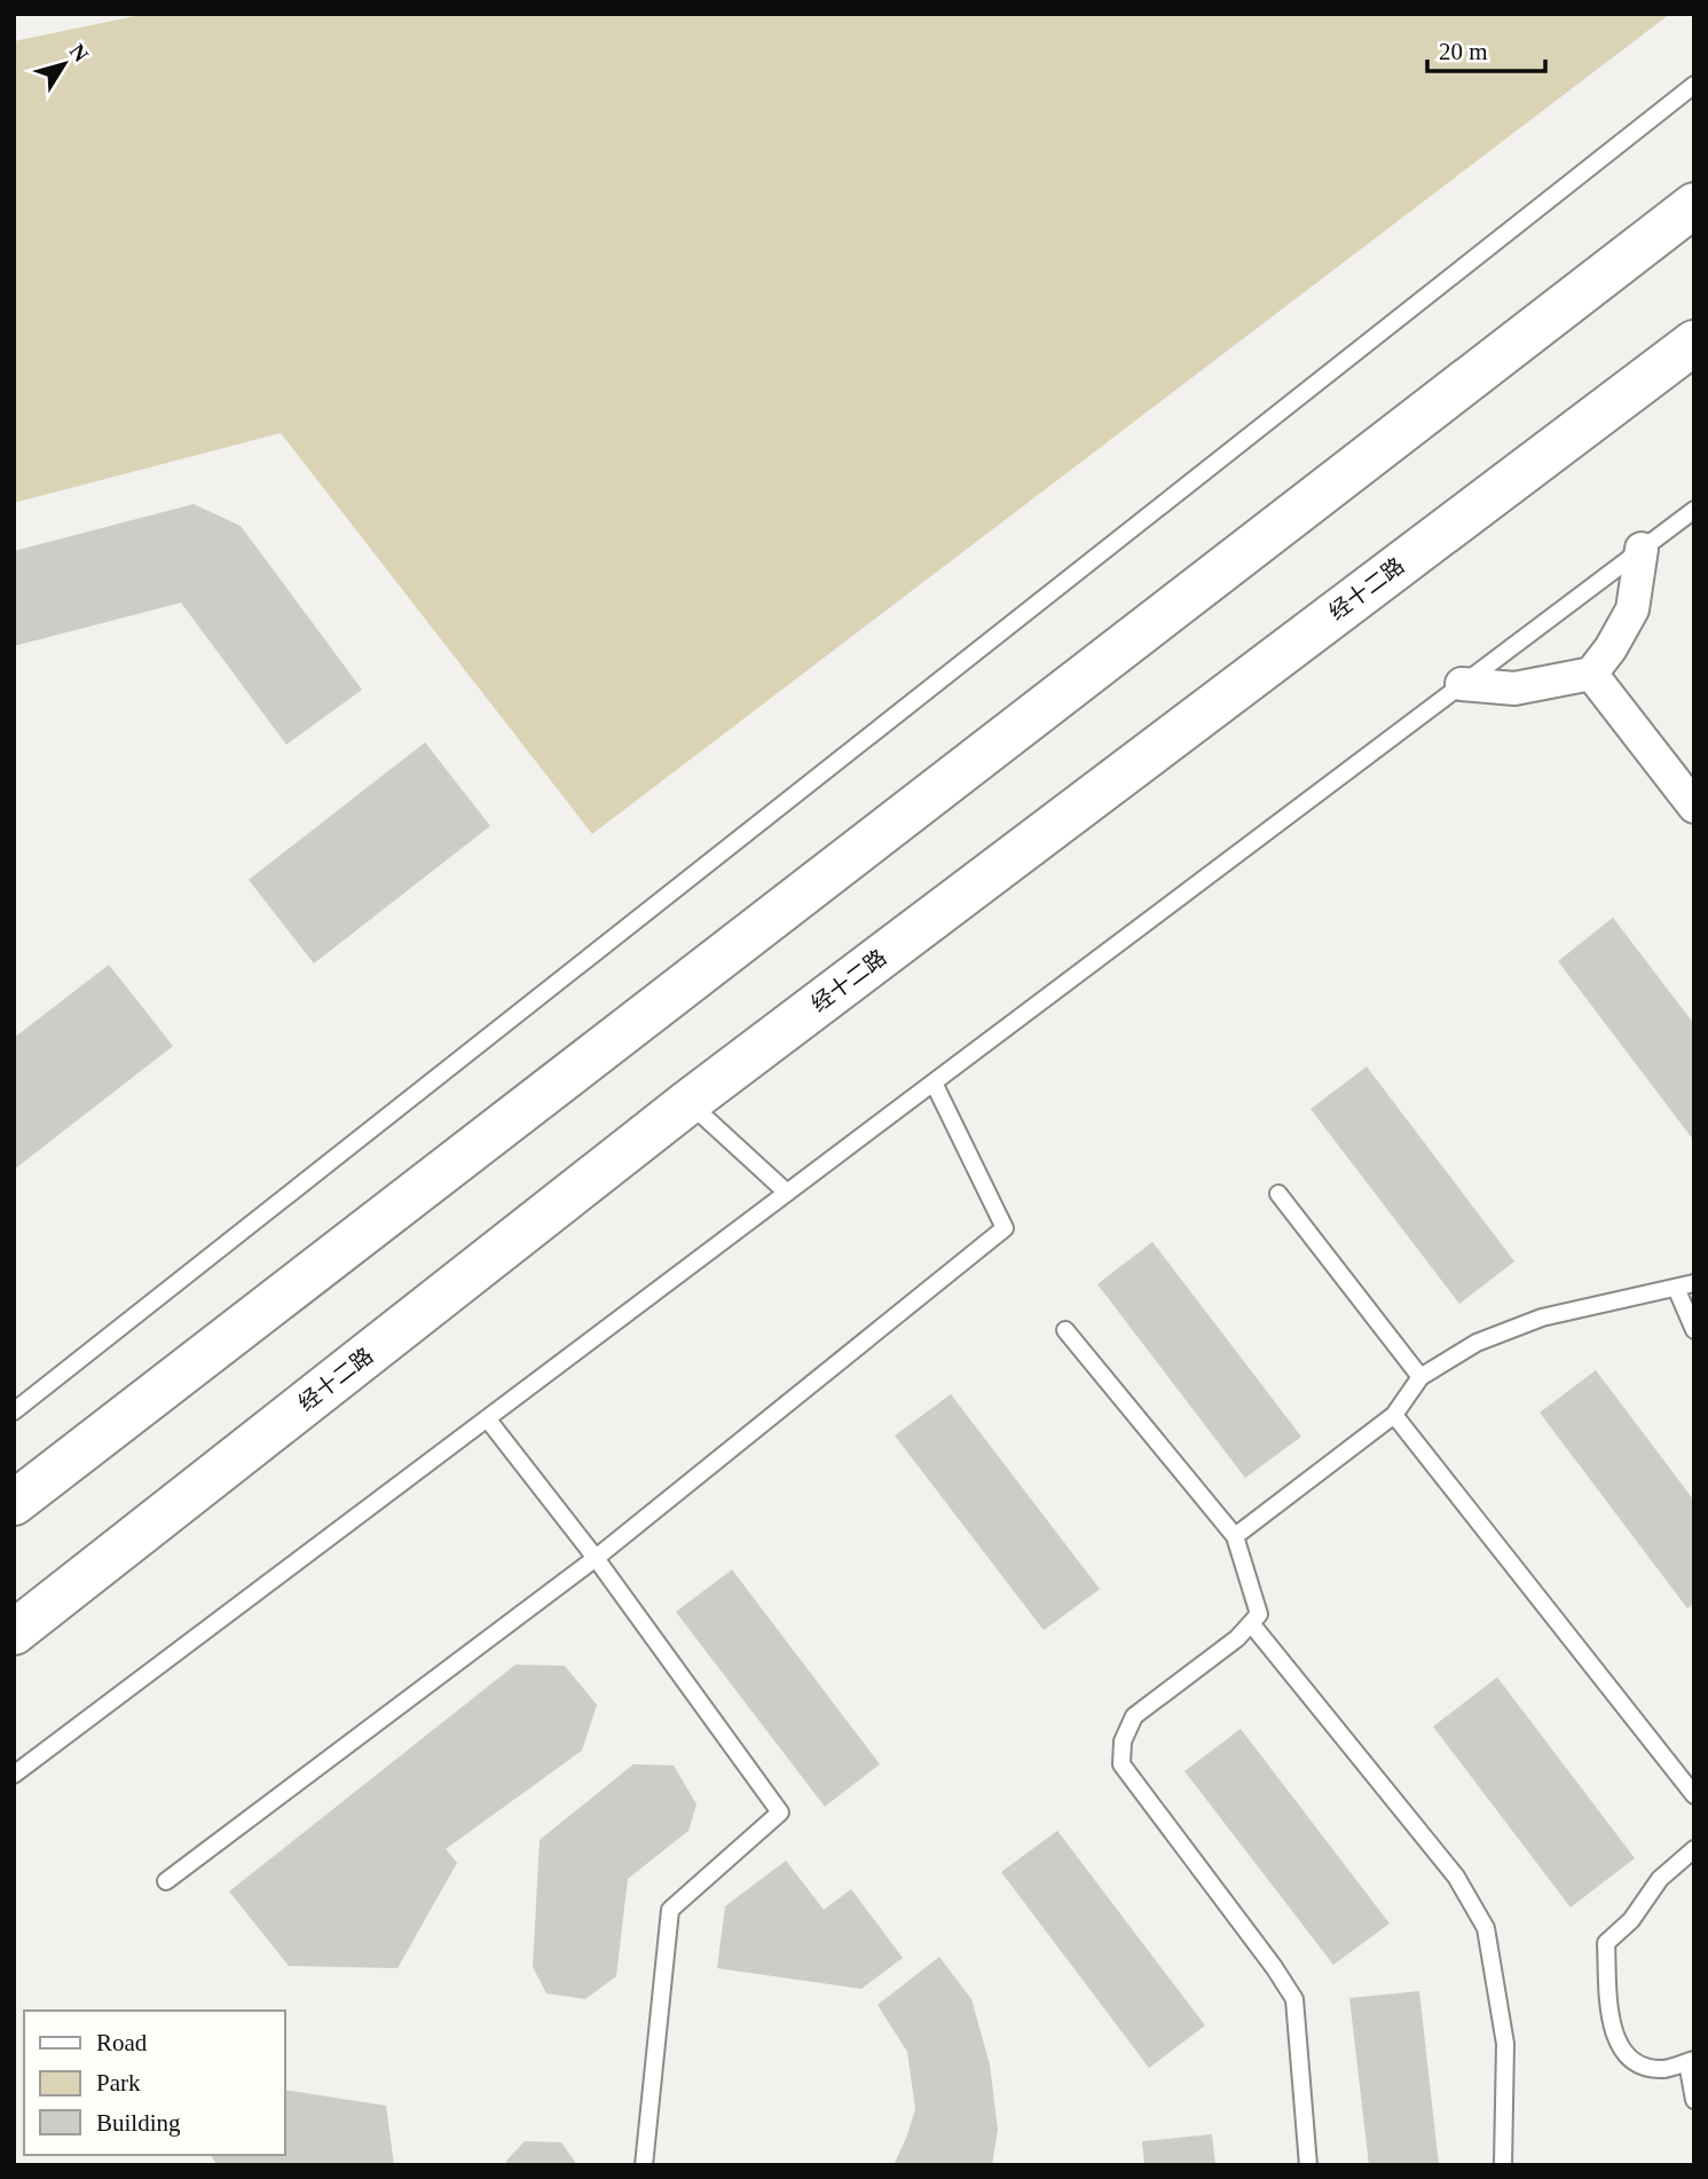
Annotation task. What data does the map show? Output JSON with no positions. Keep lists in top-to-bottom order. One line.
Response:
{"streets":{"main road":["经十二路"]},"legend":["Road","Park","Building"],"scale_bar":"20 m","north":"top right"}
